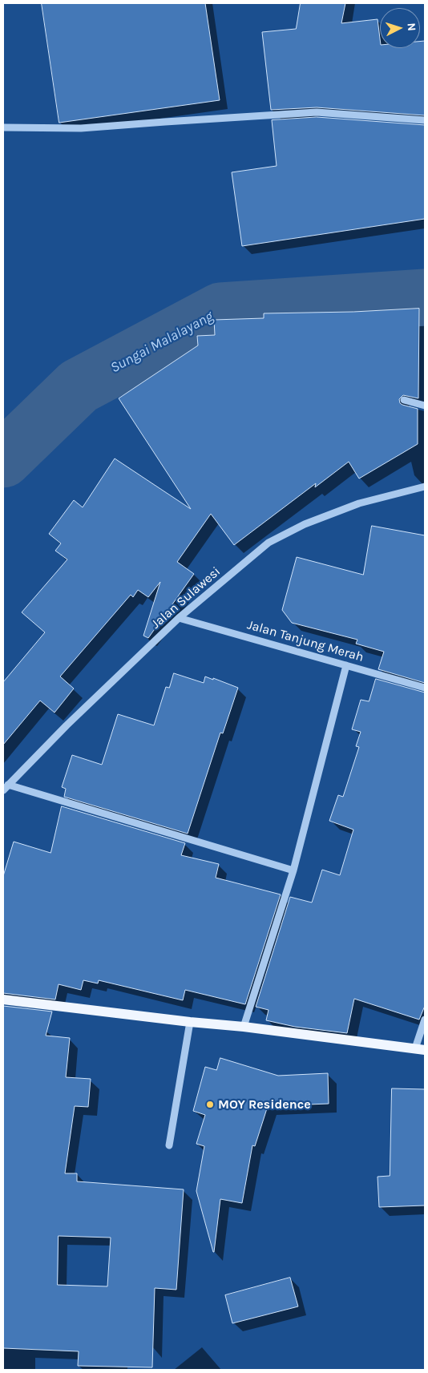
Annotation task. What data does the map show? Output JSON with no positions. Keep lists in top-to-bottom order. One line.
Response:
{"streets":{"street":["Jalan Sulawesi","Jalan Tanjung Merah"]},"crossings":[["Jalan Sulawesi","Jalan Tanjung Merah"]],"water":["Sungai Malalayang"],"places":["MOY Residence"],"north":"right"}
